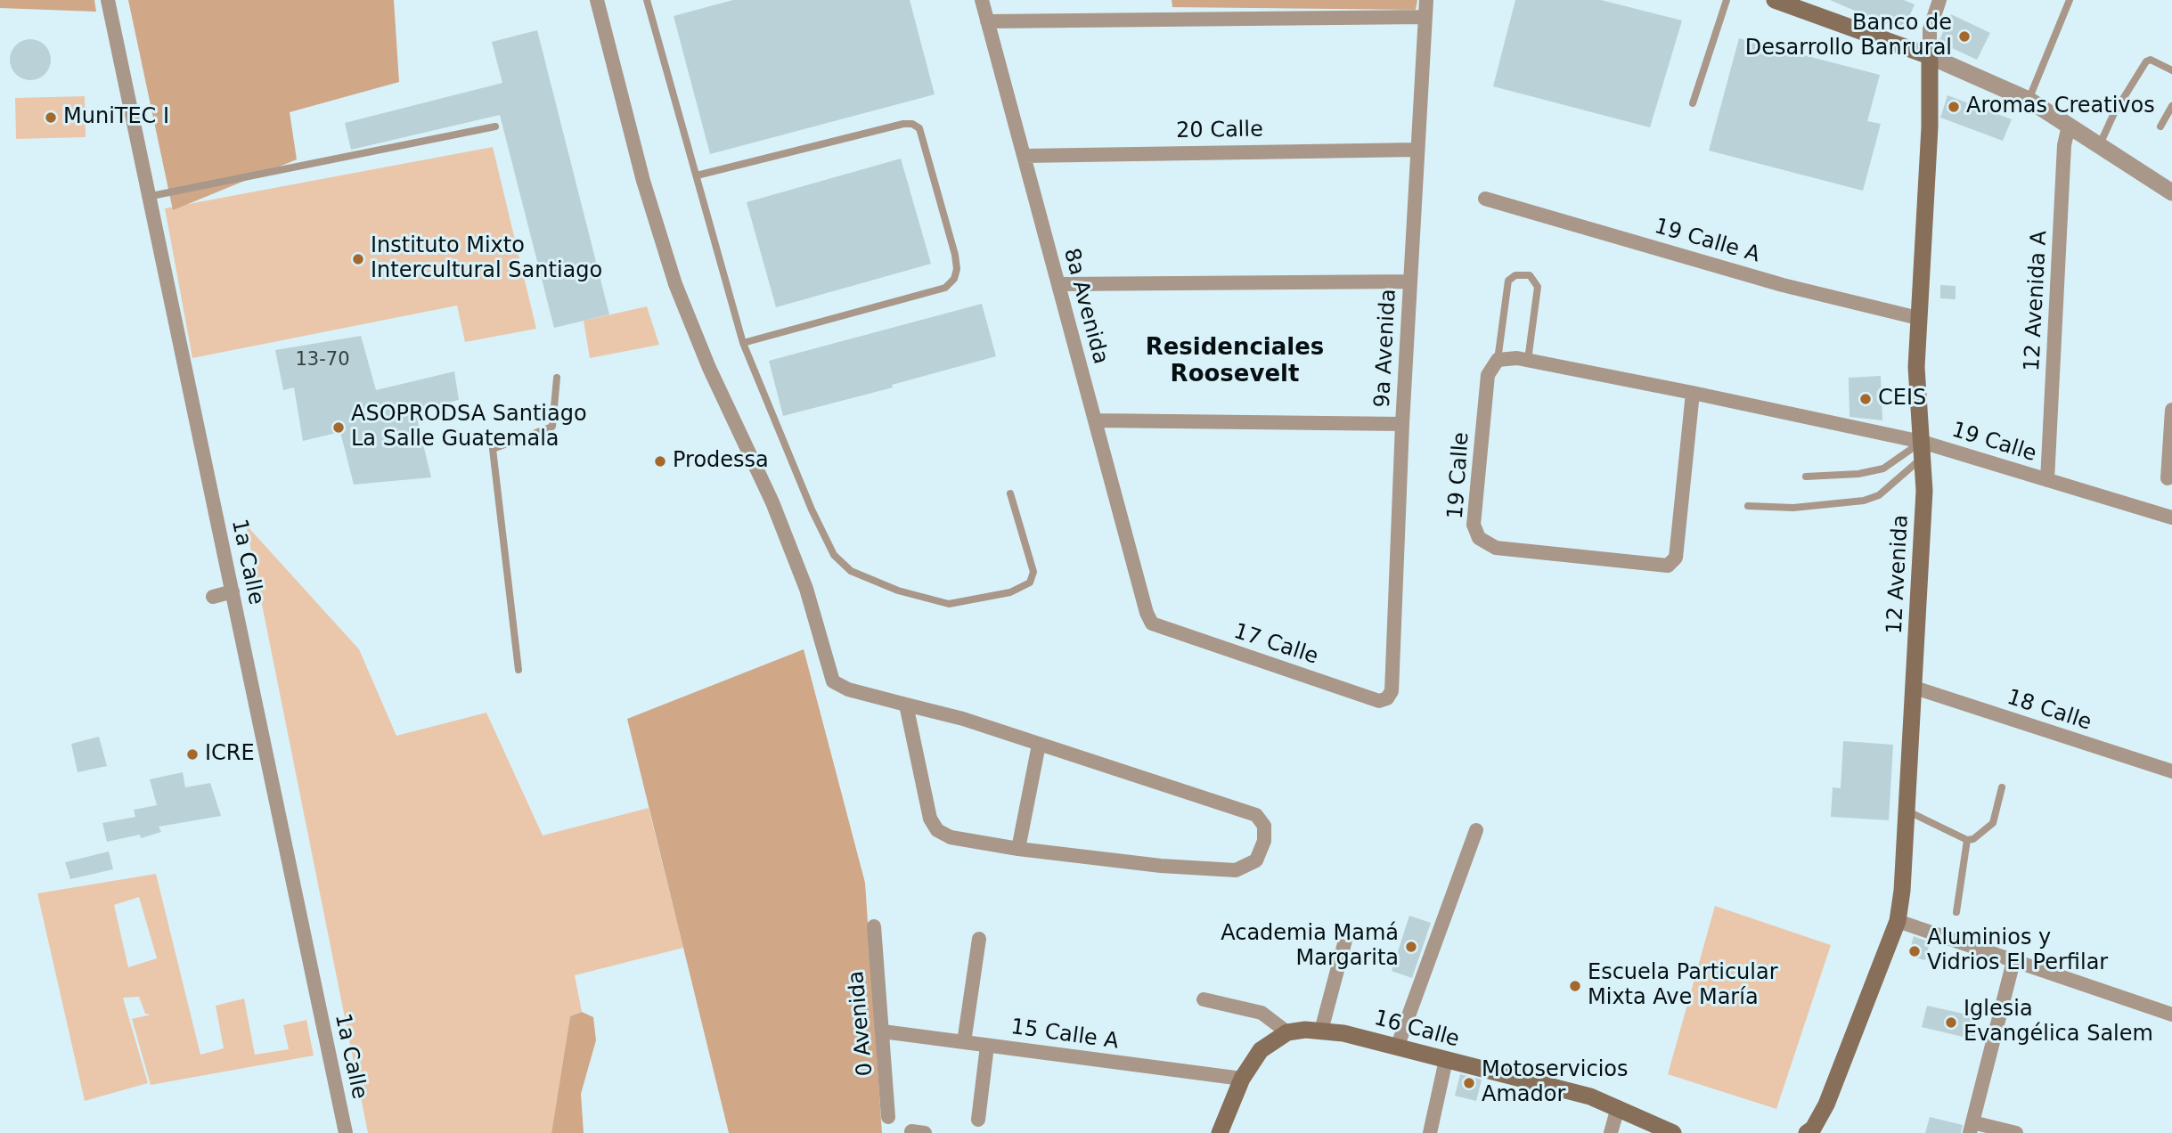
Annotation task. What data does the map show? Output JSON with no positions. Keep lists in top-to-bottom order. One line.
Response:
{"streets":{"main road":["12 Avenida","16 Calle"],"street":["20 Calle","19 Calle A","12 Avenida A","8a Avenida","9a Avenida","19 Calle","1a Calle","17 Calle","18 Calle","0 Avenida","15 Calle A"]},"crossings":[["20 Calle","8a Avenida"],["20 Calle","9a Avenida"],["19 Calle A","12 Avenida"],["12 Avenida A","19 Calle"],["8a Avenida","17 Calle"],["9a Avenida","17 Calle"],["19 Calle","12 Avenida"],["12 Avenida","18 Calle"],["0 Avenida","15 Calle A"]],"districts":["Residenciales Roosevelt"],"places":["Banco de Desarrollo Banrural","Aromas Creativos","MuniTEC I","Instituto Mixto Intercultural Santiago","CEIS","ASOPRODSA Santiago La Salle Guatemala","Prodessa","ICRE","Academia Mamá Margarita","Aluminios y Vidrios El Perfilar","Escuela Particular Mixta Ave María","Iglesia Evangélica Salem","Motoservicios Amador"],"house_numbers":["13-70"]}
